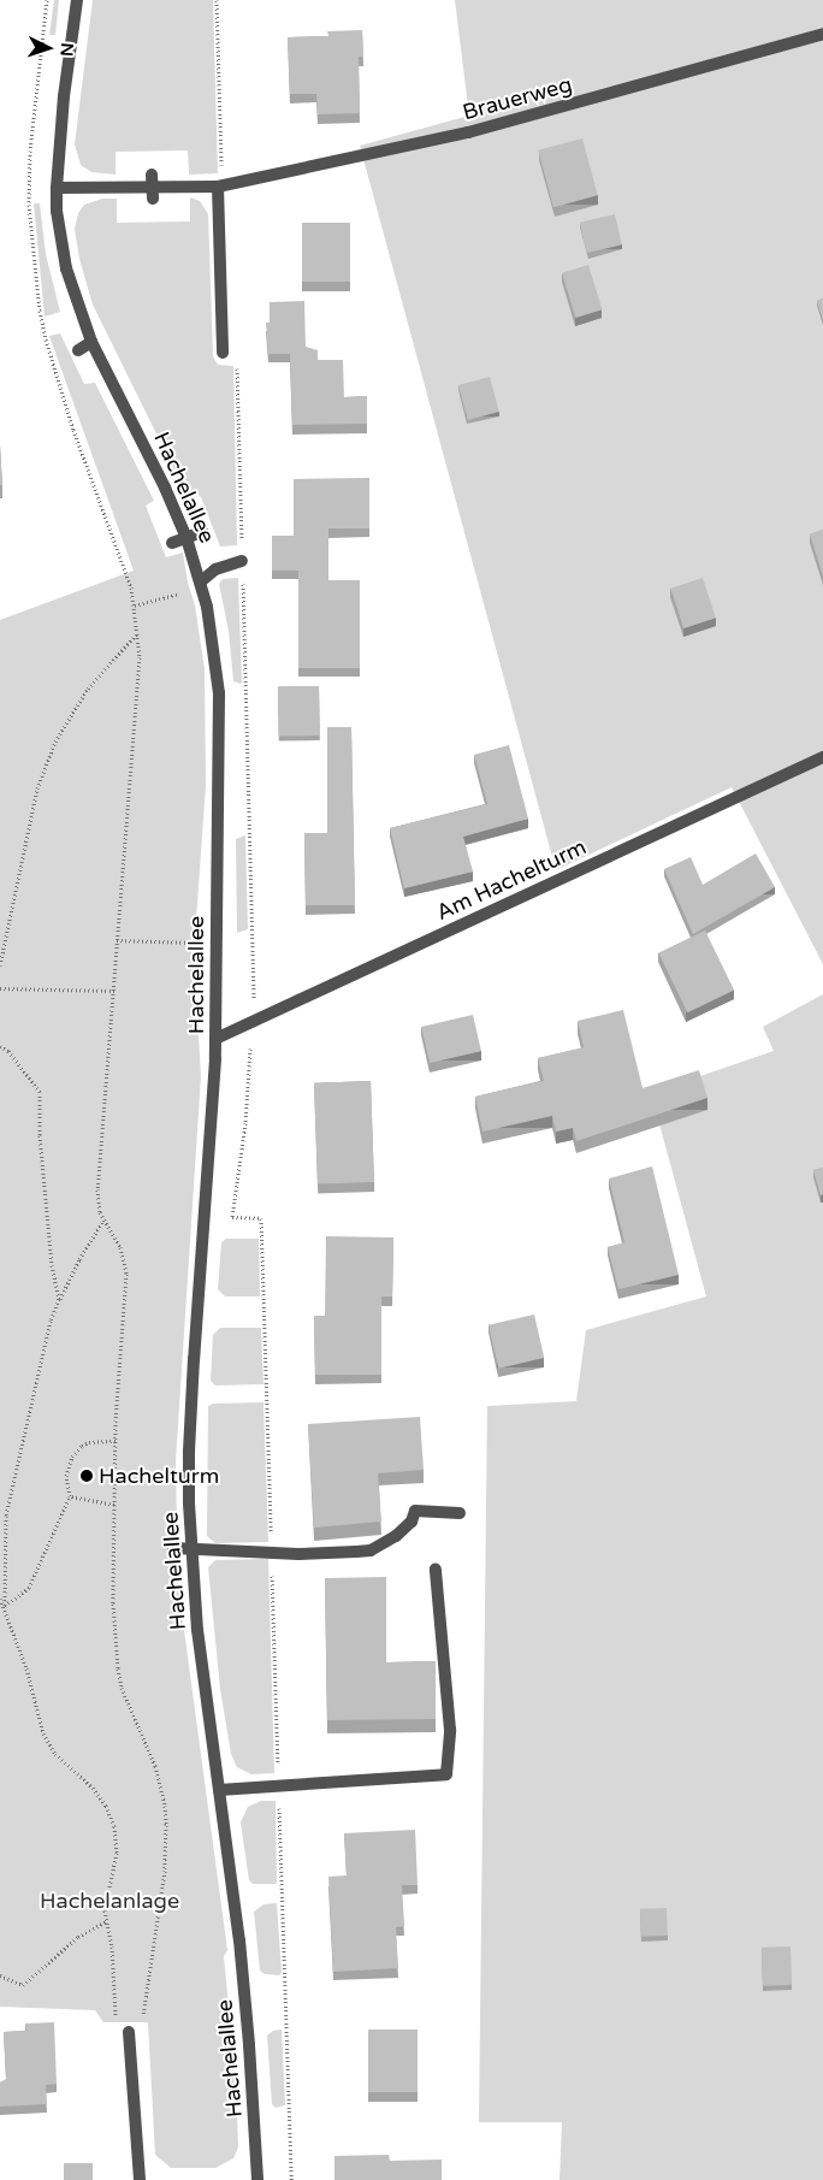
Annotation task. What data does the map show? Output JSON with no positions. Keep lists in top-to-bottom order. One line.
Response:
{"streets":{"street":["Brauerweg","Hachelallee","Am Hachelturm"]},"crossings":[["Hachelallee","Am Hachelturm"]],"parks":["Hachelanlage"],"places":["Hachelturm"],"north":"right"}
